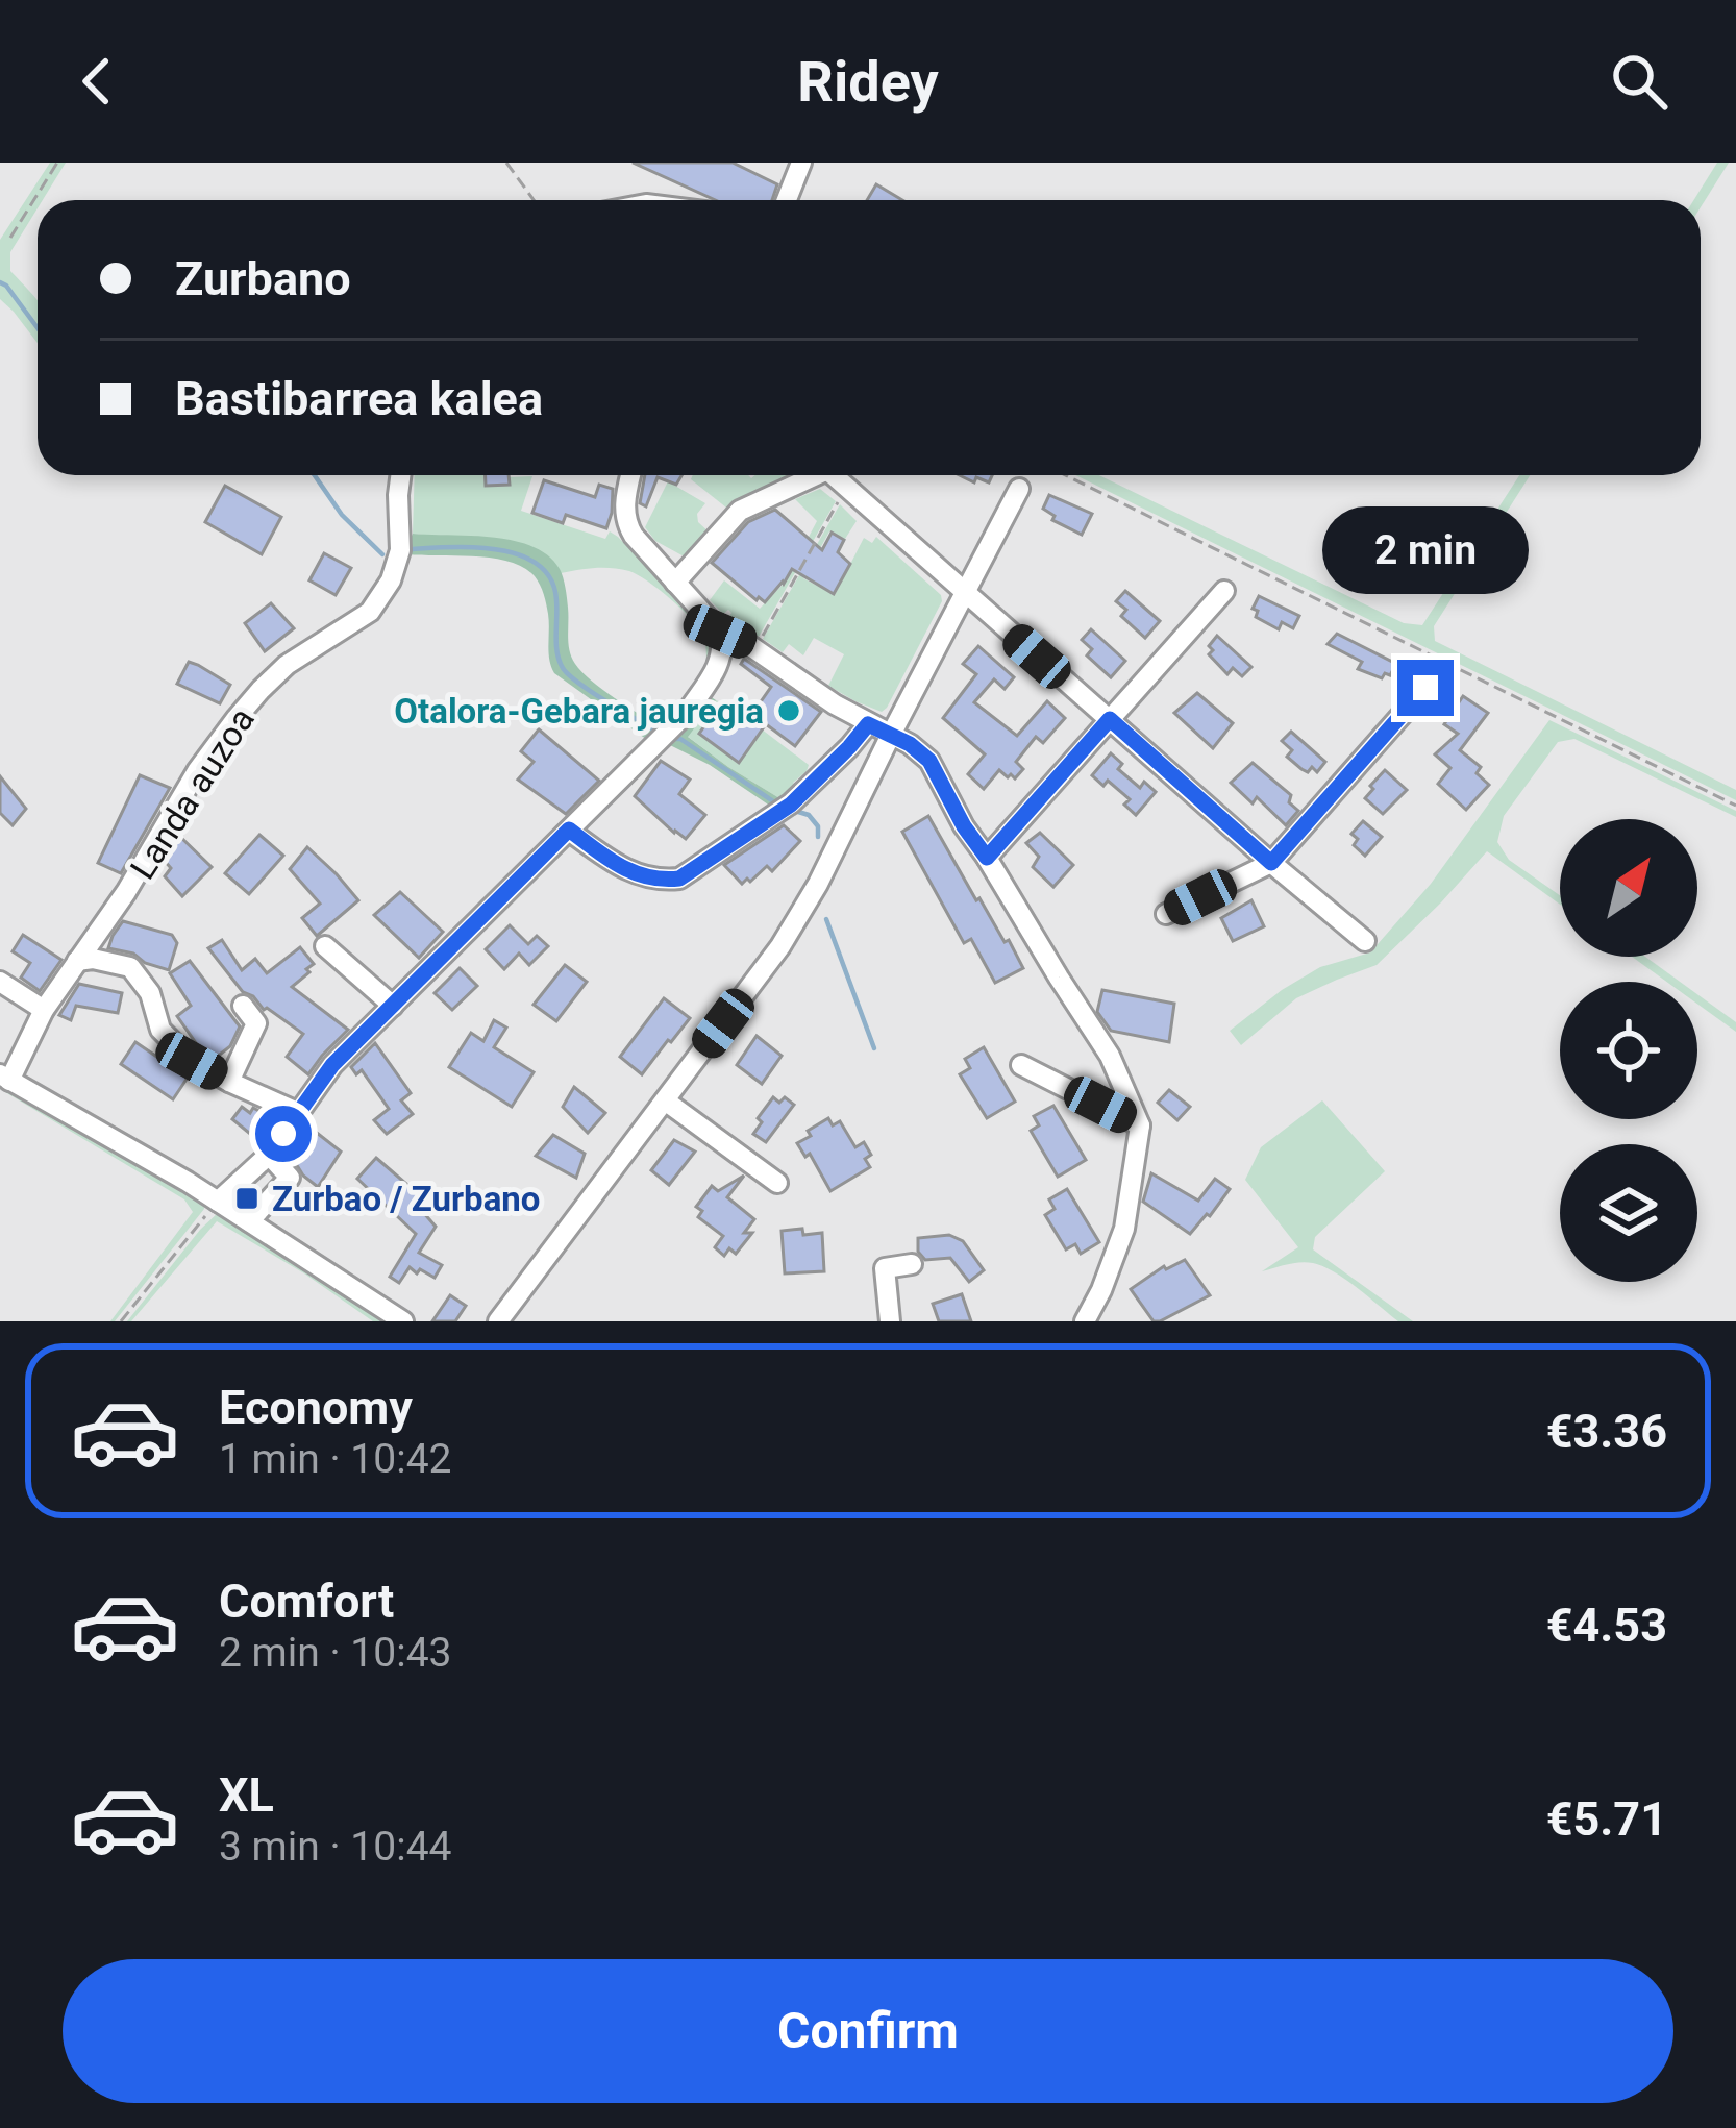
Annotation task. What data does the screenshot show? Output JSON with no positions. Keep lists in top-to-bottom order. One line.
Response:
{"streets":{"street":["Landa auzoa"]},"places":{"other":["Otalora-Gebara jauregia"],"transit":["Zurbao / Zurbano"]},"north":"top right","page":{"header":"Ridey","banner":["Zurbano","Bastibarrea kalea"],"bubble":"2 min","list":[{"name":"Economy","note":"1 min · 10:42","value":"€3.36"},{"name":"Comfort","note":"2 min · 10:43","value":"€4.53"},{"name":"XL","note":"3 min · 10:44","value":"€5.71"}],"buttons":"Confirm"}}
